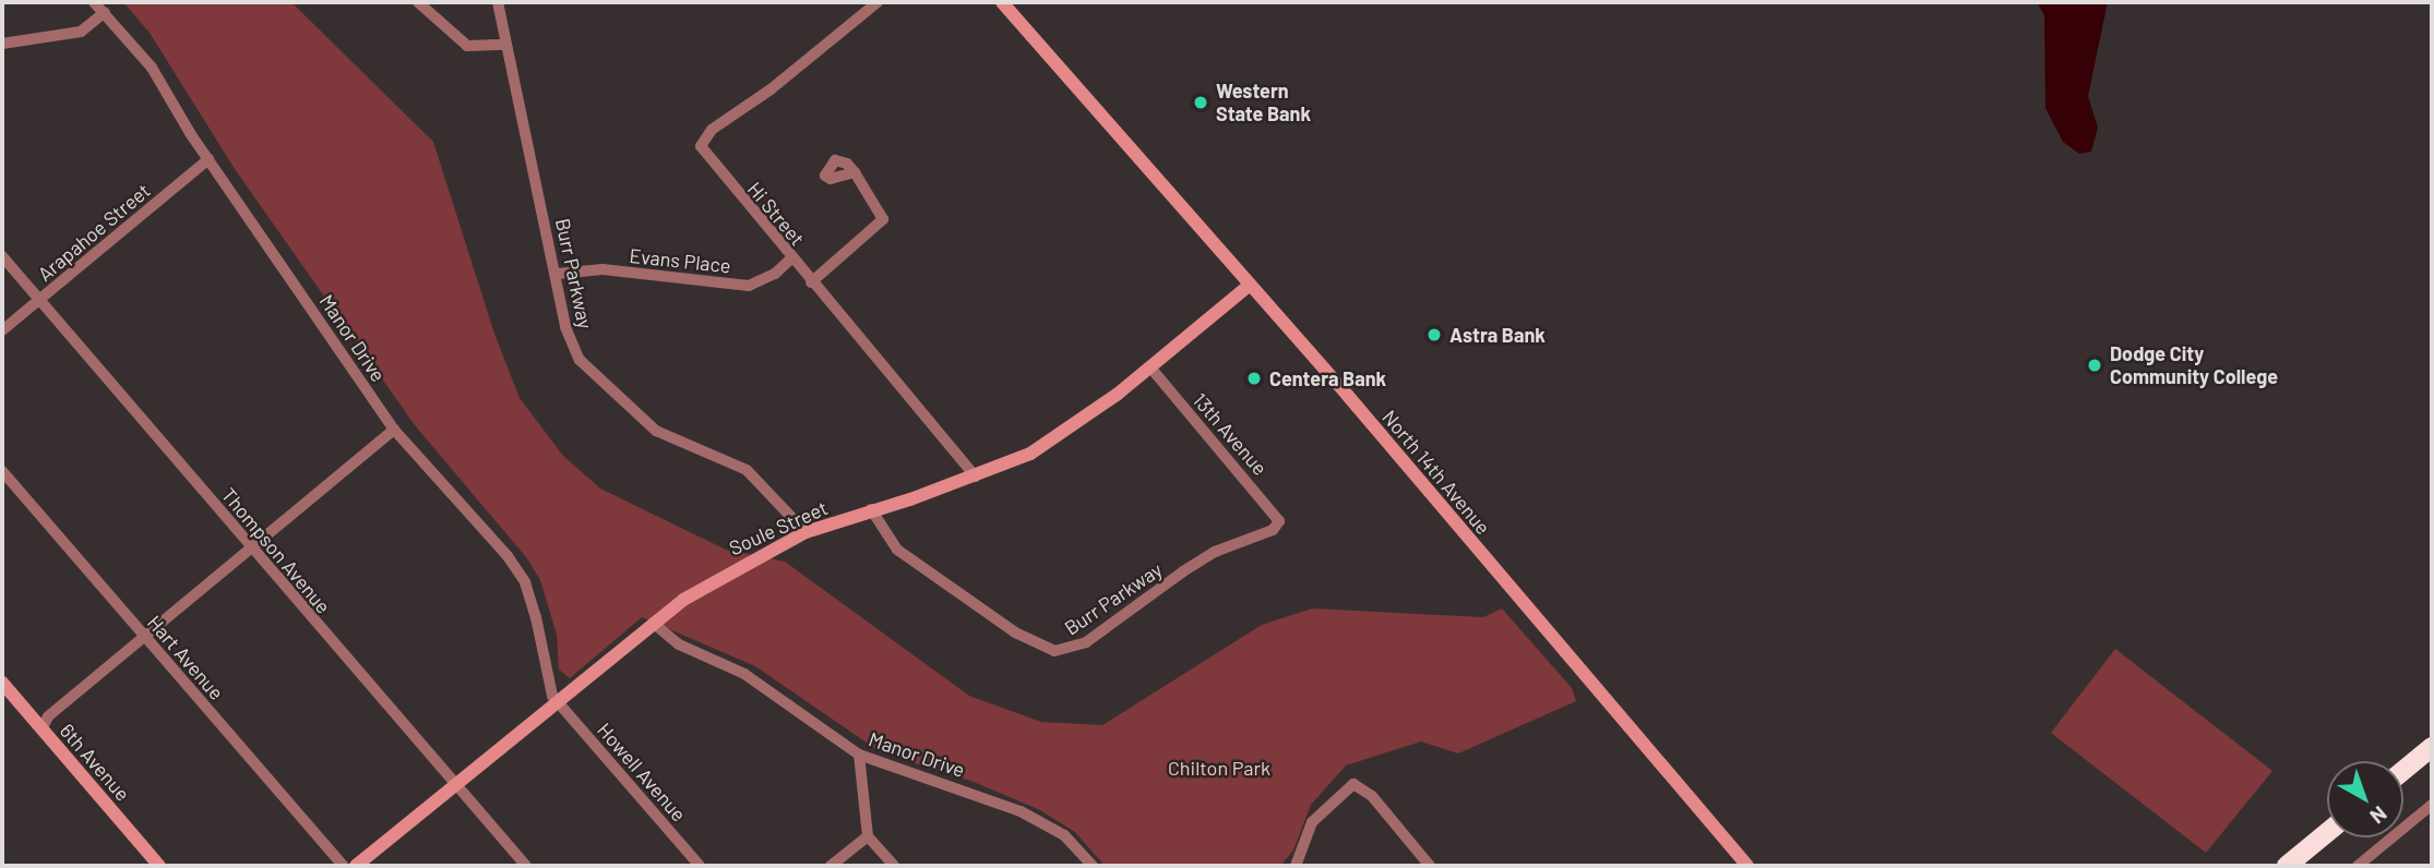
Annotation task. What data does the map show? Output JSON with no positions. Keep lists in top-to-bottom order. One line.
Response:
{"streets":{"street":["Hi Street","Arapahoe Street","Evans Place","Burr Parkway","Manor Drive","13th Avenue","North 14th Avenue","Soule Street","Thompson Avenue","Hart Avenue","6th Avenue","Howell Avenue"]},"crossings":[["Hi Street","Evans Place"],["Hi Street","Soule Street"],["Arapahoe Street","Manor Drive"],["Arapahoe Street","Thompson Avenue"],["Evans Place","Burr Parkway"],["Burr Parkway","13th Avenue"],["Burr Parkway","Soule Street"],["Manor Drive","Soule Street"],["Manor Drive","Howell Avenue"],["13th Avenue","Soule Street"],["North 14th Avenue","Soule Street"],["Soule Street","Thompson Avenue"],["Soule Street","Howell Avenue"]],"parks":["Chilton Park"],"places":["Western State Bank","Astra Bank","Dodge City Community College","Centera Bank"],"north":"bottom right"}
